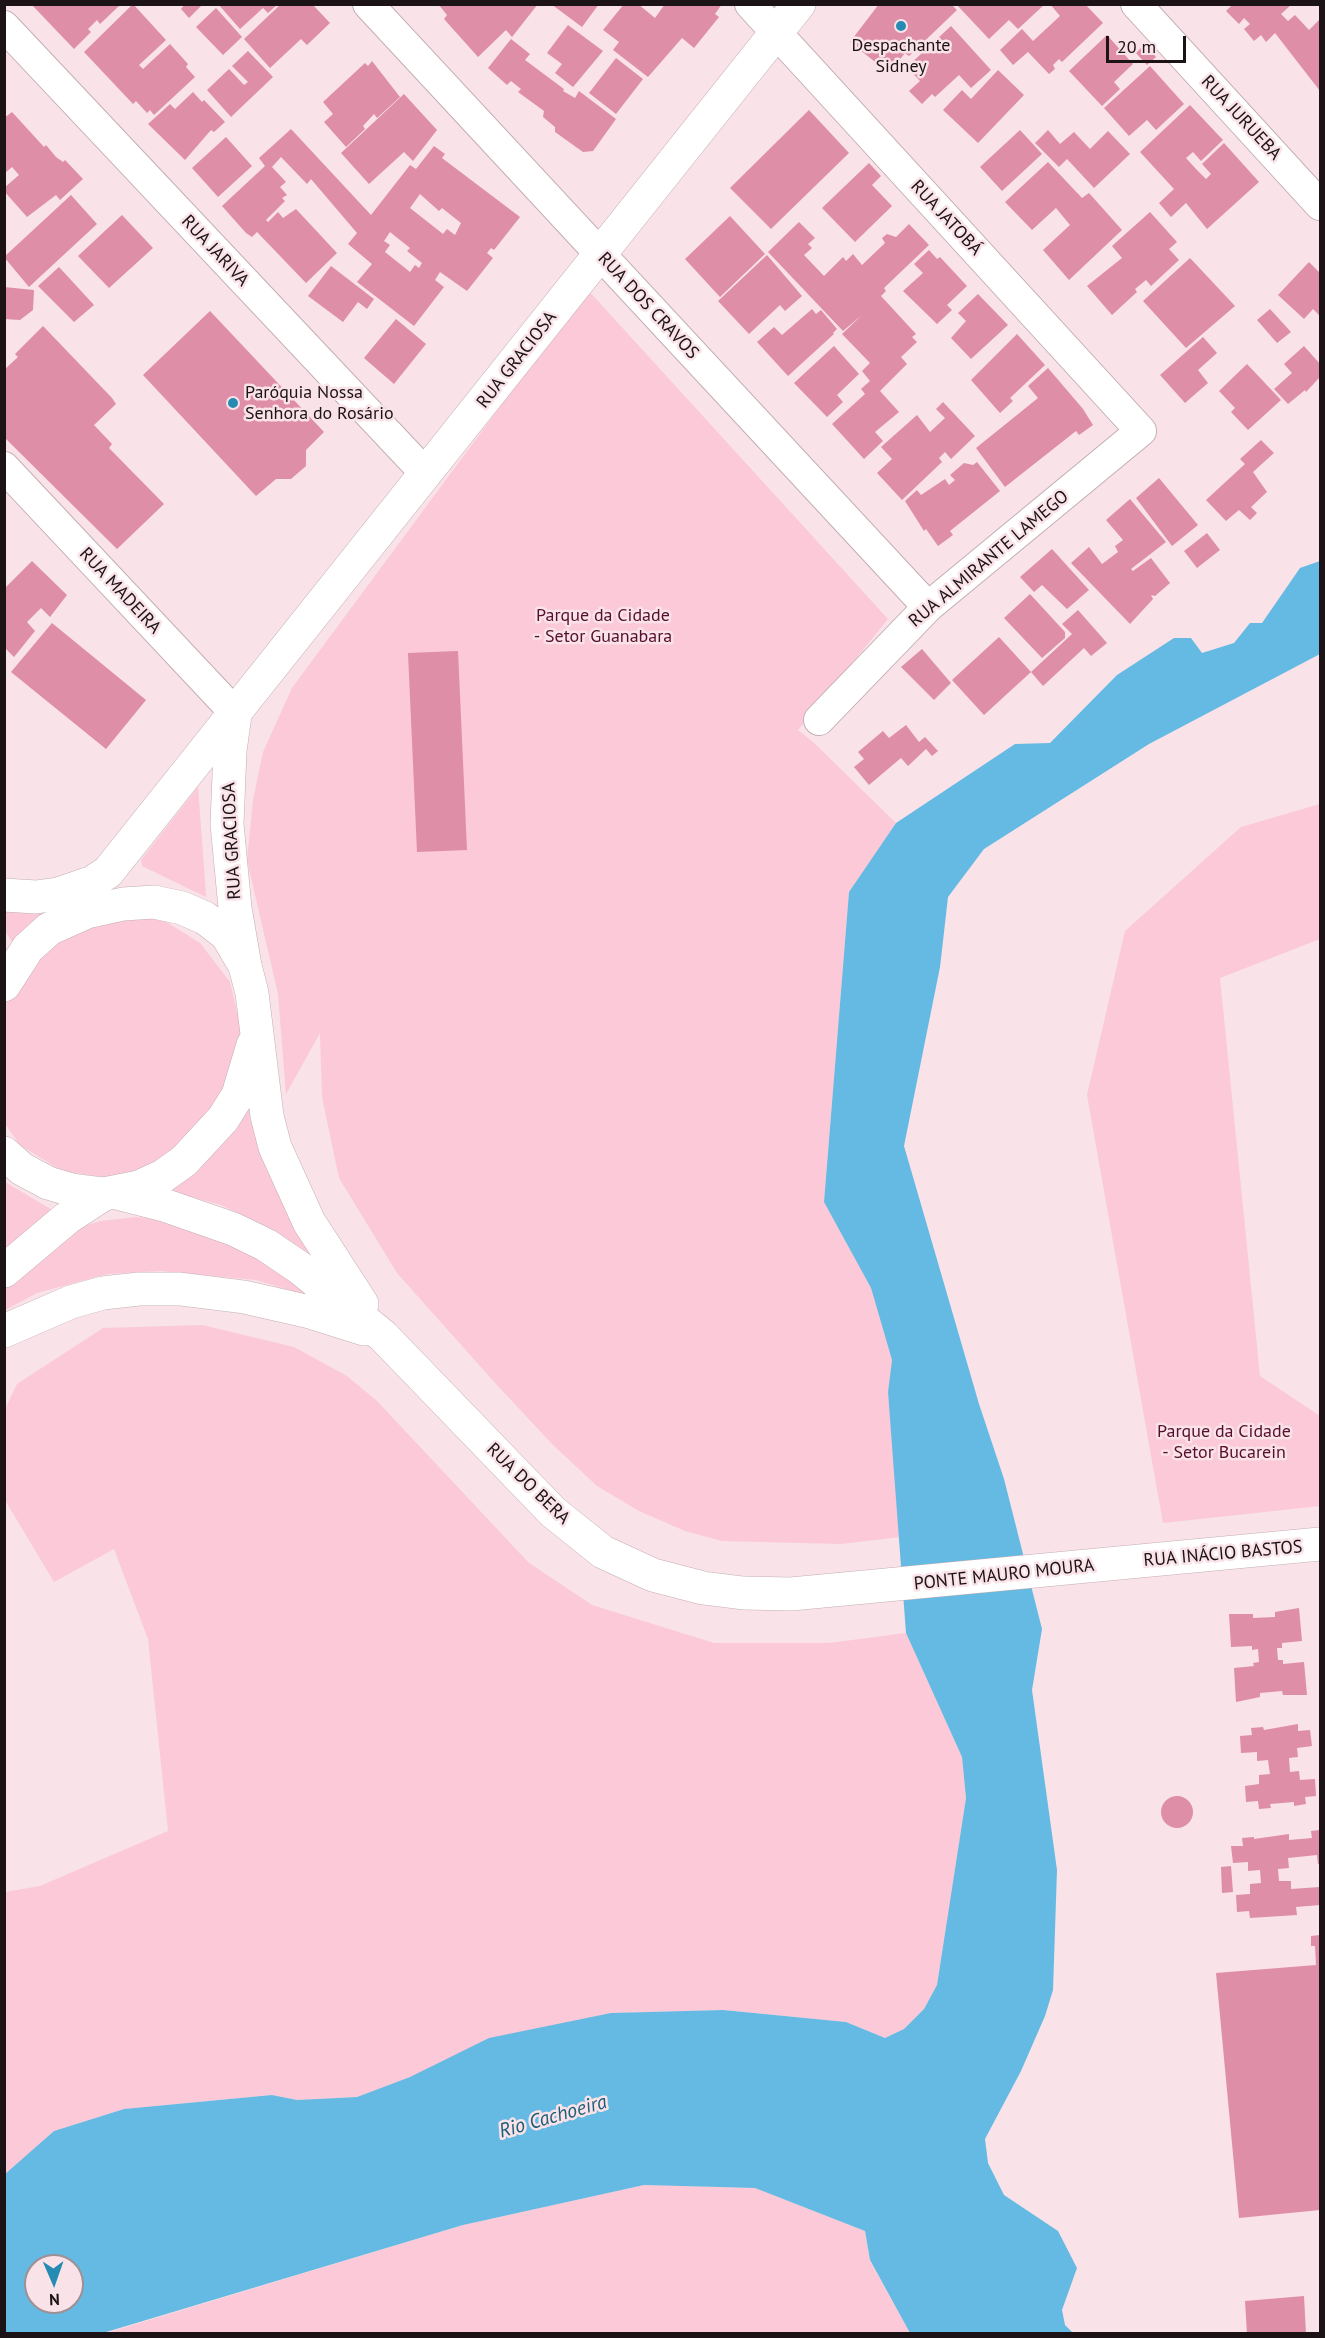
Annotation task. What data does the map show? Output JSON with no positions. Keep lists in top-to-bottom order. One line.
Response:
{"streets":{"main road":["RUA GRACIOSA","RUA DO BERA","RUA INÁCIO BASTOS","PONTE MAURO MOURA"],"street":["RUA JURUEBA","RUA JATOBÁ","RUA JARIVA","RUA DOS CRAVOS","RUA ALMIRANTE LAMEGO","RUA MADEIRA"]},"crossings":[["RUA JATOBÁ","RUA GRACIOSA"],["RUA JATOBÁ","RUA ALMIRANTE LAMEGO"],["RUA JARIVA","RUA GRACIOSA"],["RUA DOS CRAVOS","RUA GRACIOSA"],["RUA DOS CRAVOS","RUA ALMIRANTE LAMEGO"],["RUA GRACIOSA","RUA MADEIRA"],["RUA GRACIOSA","RUA DO BERA"],["RUA DO BERA","PONTE MAURO MOURA"],["RUA INÁCIO BASTOS","PONTE MAURO MOURA"]],"water":["Rio Cachoeira"],"parks":["Parque da Cidade - Setor Guanabara","Parque da Cidade - Setor Bucarein"],"places":["Despachante Sidney","Paróquia Nossa Senhora do Rosário"],"scale_bar":"20 m","north":"bottom"}
